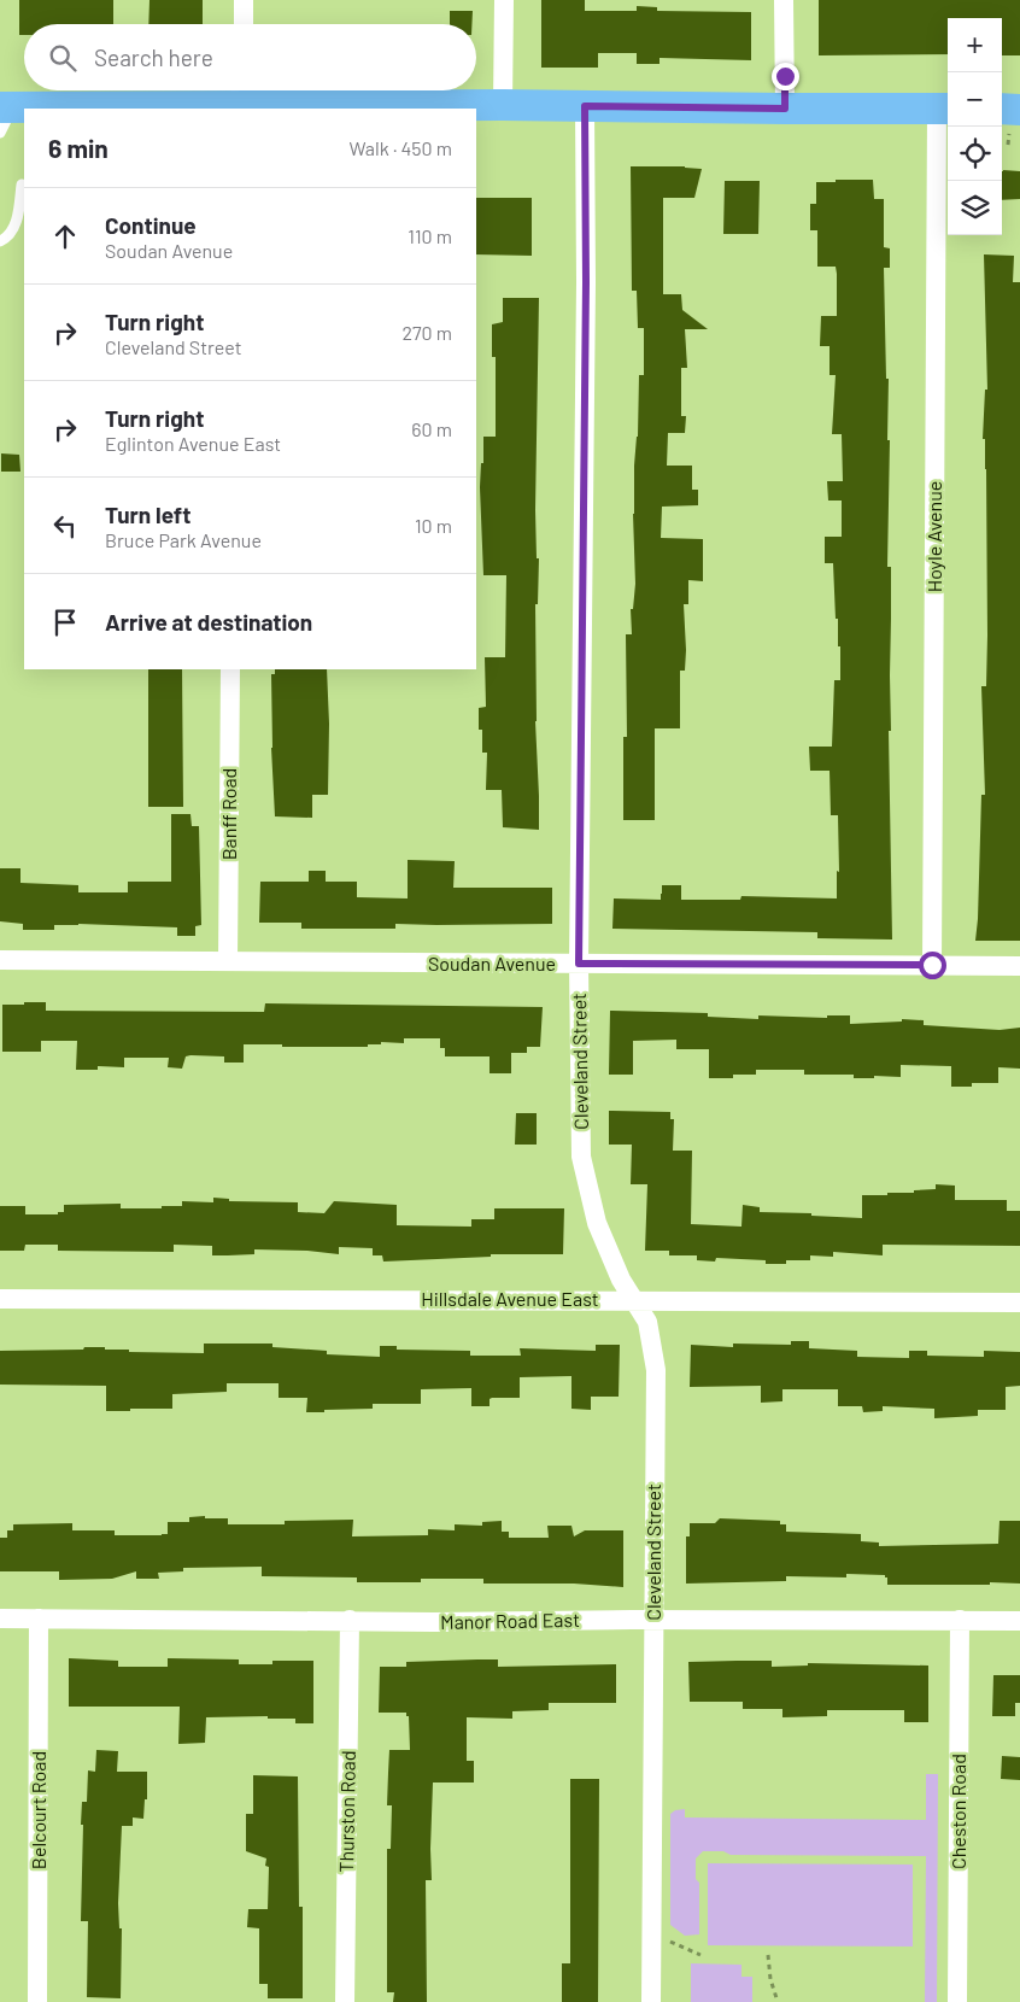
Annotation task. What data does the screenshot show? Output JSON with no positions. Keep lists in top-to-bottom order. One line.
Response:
{"streets":{"street":["Hoyle Avenue","Banff Road","Soudan Avenue","Cleveland Street","Hillsdale Avenue East","Manor Road East","Belcourt Road","Thurston Road","Cheston Road"]},"crossings":[["Hoyle Avenue","Soudan Avenue"],["Banff Road","Soudan Avenue"],["Soudan Avenue","Cleveland Street"],["Cleveland Street","Hillsdale Avenue East"],["Cleveland Street","Manor Road East"],["Manor Road East","Belcourt Road"],["Manor Road East","Thurston Road"],["Manor Road East","Cheston Road"]],"page":{"map_buttons":["+","−"],"search":"Search here","heading":["6 min","Walk · 450 m"],"list":[["Continue","Soudan Avenue","110 m"],["Turn right","Cleveland Street","270 m"],["Turn right","Eglinton Avenue East","60 m"],["Turn left","Bruce Park Avenue","10 m"],"Arrive at destination"]}}
